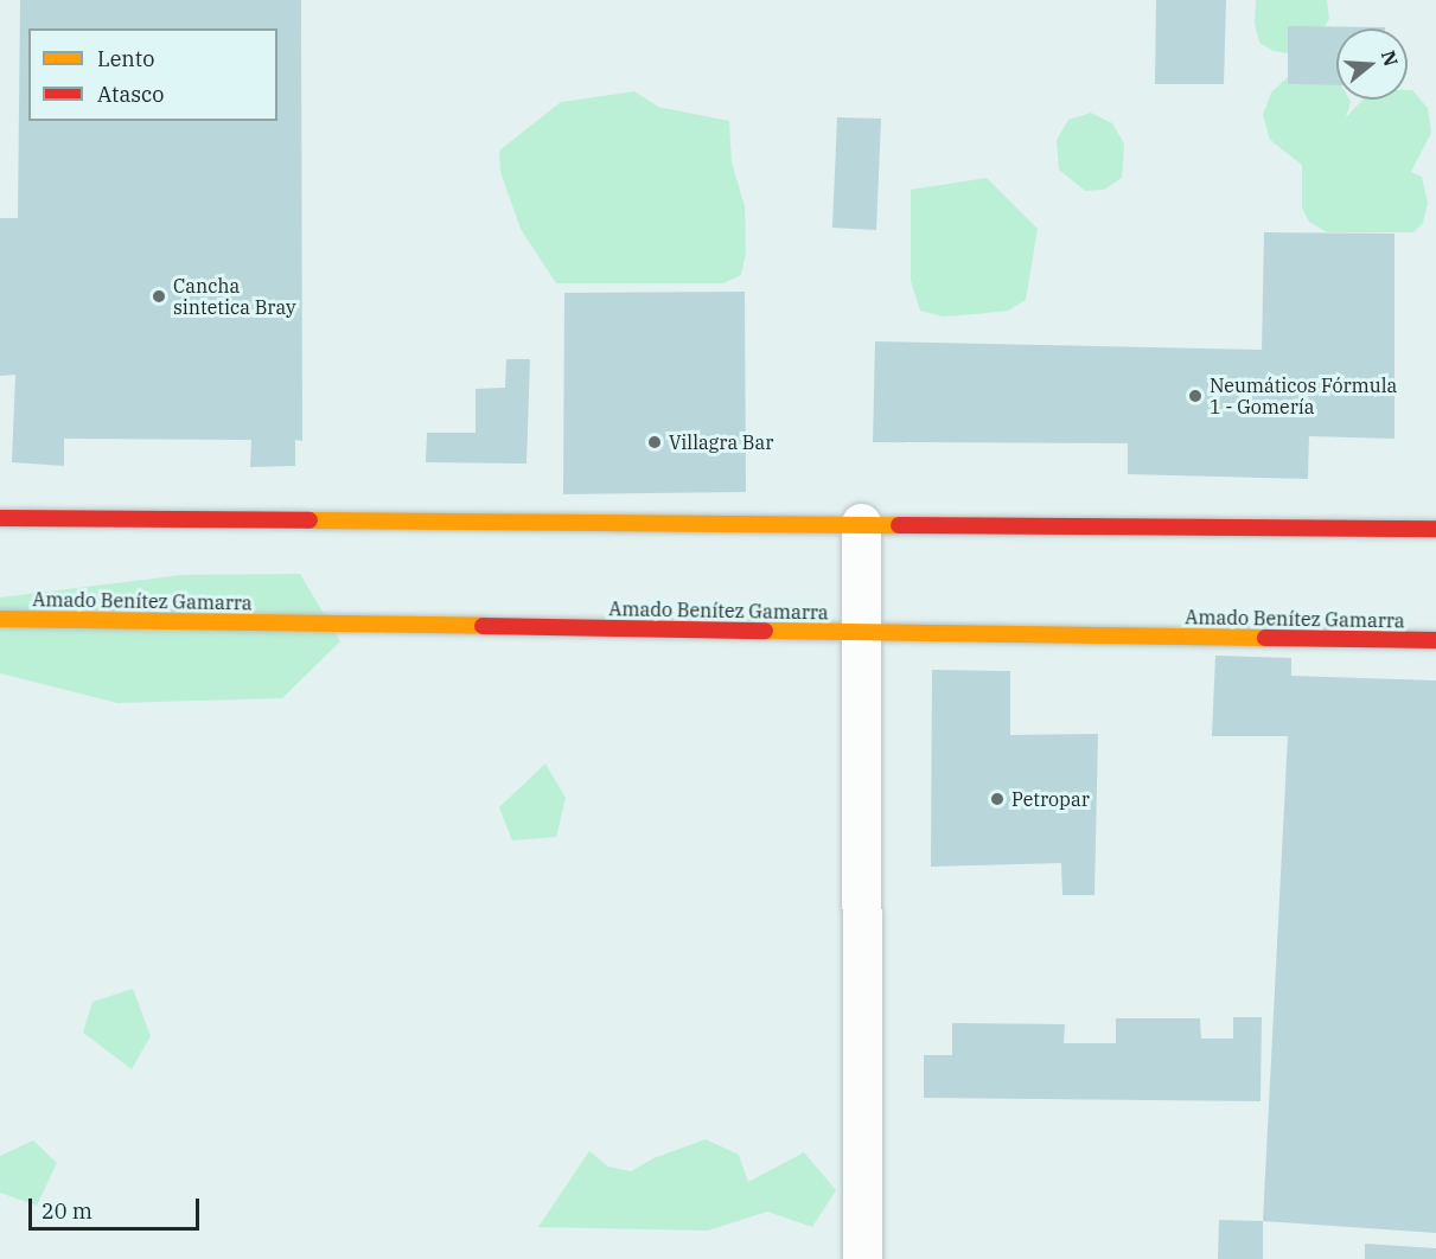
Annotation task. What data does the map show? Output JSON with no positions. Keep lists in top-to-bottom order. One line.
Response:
{"streets":{"main road":["Amado Benítez Gamarra"]},"places":["Cancha sintetica Bray","Neumáticos Fórmula 1 - Gomería","Villagra Bar","Petropar"],"legend":["Lento","Atasco"],"scale_bar":"20 m","north":"right"}
